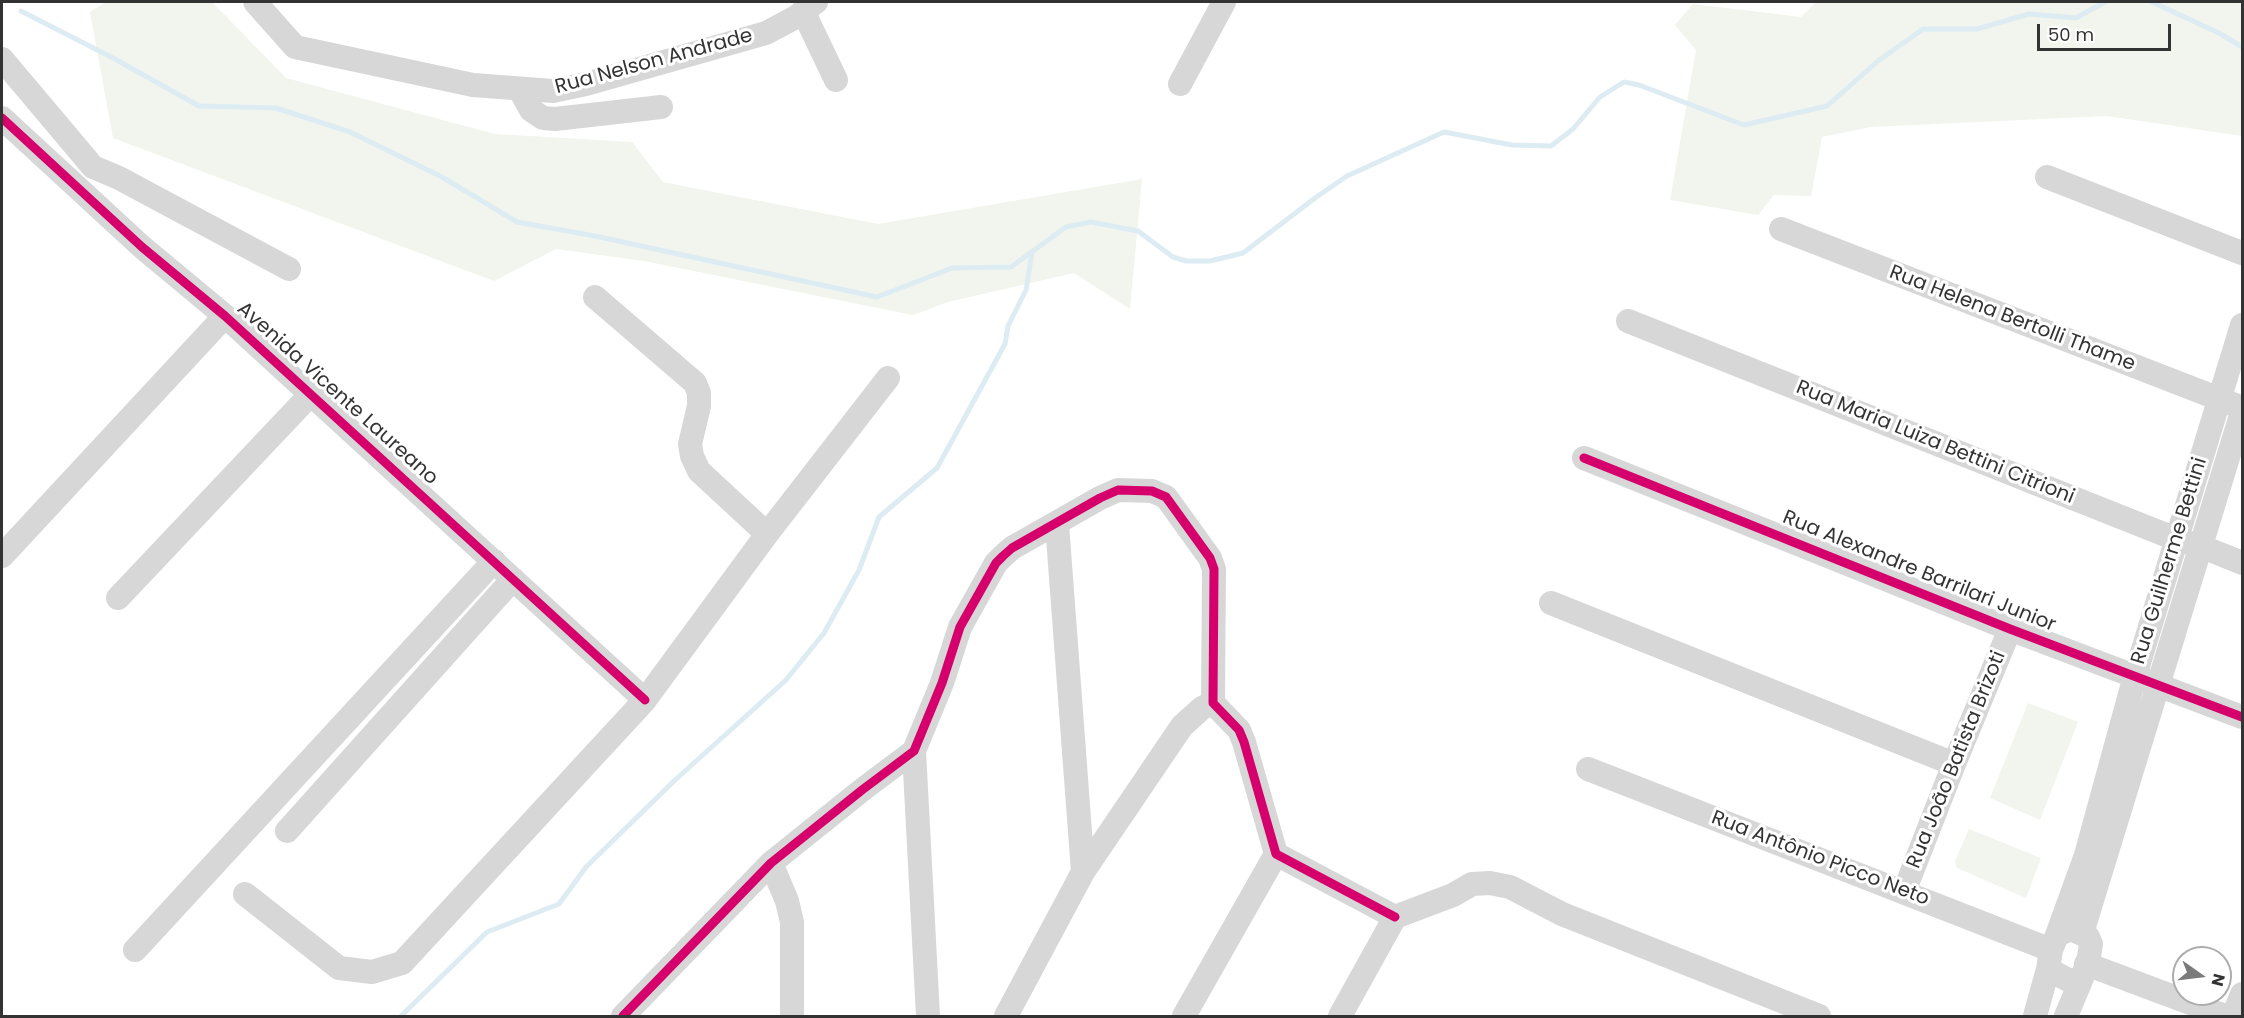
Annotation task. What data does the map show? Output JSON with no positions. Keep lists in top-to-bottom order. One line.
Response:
{"streets":{"street":["Rua Nelson Andrade","Rua Helena Bertolli Thame","Avenida Vicente Laureano","Rua Maria Luiza Bettini Citrioni","Rua Guilherme Bettini","Rua Alexandre Barrilari Junior","Rua João Batista Brizoti","Rua Antônio Picco Neto"]},"crossings":[["Rua Helena Bertolli Thame","Rua Guilherme Bettini"],["Rua Maria Luiza Bettini Citrioni","Rua Guilherme Bettini"],["Rua Guilherme Bettini","Rua Alexandre Barrilari Junior"],["Rua Guilherme Bettini","Rua Antônio Picco Neto"],["Rua Alexandre Barrilari Junior","Rua João Batista Brizoti"],["Rua João Batista Brizoti","Rua Antônio Picco Neto"]],"scale_bar":"50 m","north":"right"}
